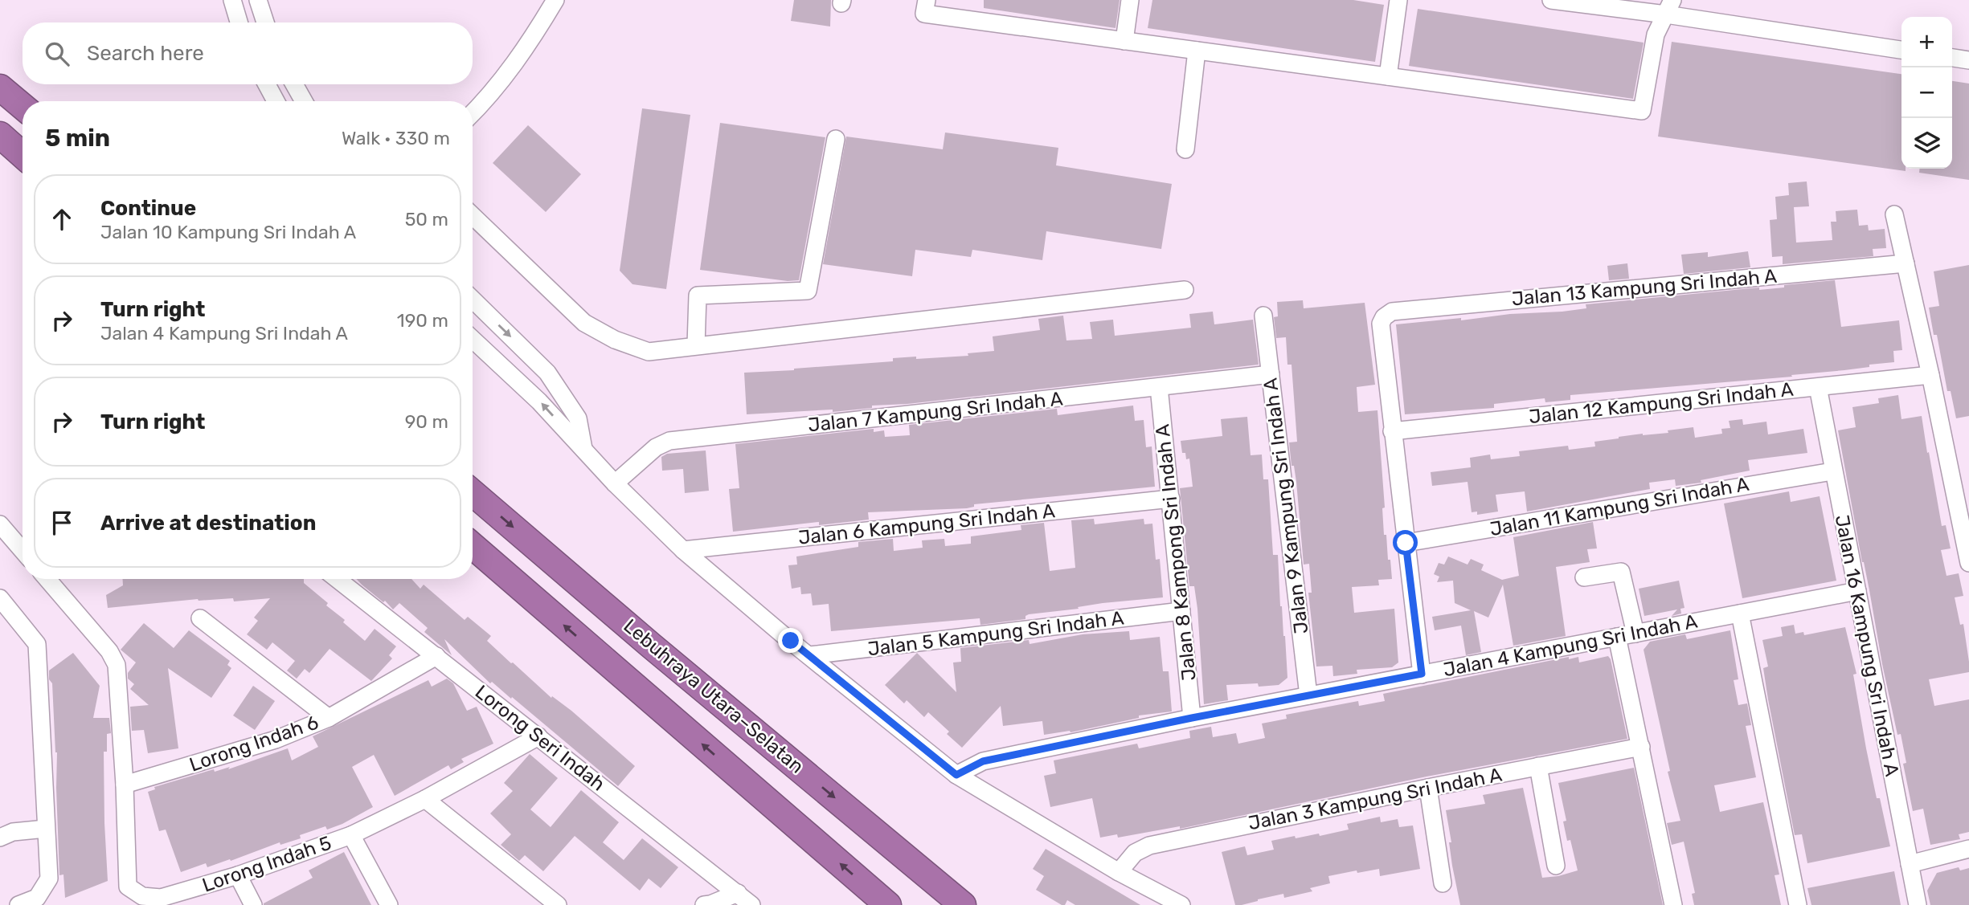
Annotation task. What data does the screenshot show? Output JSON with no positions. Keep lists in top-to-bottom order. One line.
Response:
{"streets":{"highway":["Lebuhraya Utara–Selatan"],"street":["Jalan 13 Kampung Sri Indah A","Jalan 12 Kampung Sri Indah A","Jalan 7 Kampung Sri Indah A","Jalan 9 Kampung Sri Indah A","Jalan 11 Kampung Sri Indah A","Jalan 6 Kampung Sri Indah A","Jalan 8 Kampong Sri Indah A","Jalan 5 Kampung Sri Indah A","Jalan 4 Kampung Sri Indah A","Jalan 16 Kampung Sri Indah A","Lorong Seri Indah","Lorong Indah 6","Jalan 3 Kampung Sri Indah A","Lorong Indah 5"]},"crossings":[["Jalan 13 Kampung Sri Indah A","Jalan 12 Kampung Sri Indah A"],["Jalan 12 Kampung Sri Indah A","Jalan 16 Kampung Sri Indah A"],["Jalan 7 Kampung Sri Indah A","Jalan 9 Kampung Sri Indah A"],["Jalan 7 Kampung Sri Indah A","Jalan 8 Kampong Sri Indah A"],["Jalan 9 Kampung Sri Indah A","Jalan 4 Kampung Sri Indah A"],["Jalan 11 Kampung Sri Indah A","Jalan 16 Kampung Sri Indah A"],["Jalan 6 Kampung Sri Indah A","Jalan 8 Kampong Sri Indah A"],["Jalan 8 Kampong Sri Indah A","Jalan 5 Kampung Sri Indah A"],["Jalan 8 Kampong Sri Indah A","Jalan 4 Kampung Sri Indah A"],["Jalan 4 Kampung Sri Indah A","Jalan 16 Kampung Sri Indah A"],["Lorong Seri Indah","Lorong Indah 6"],["Lorong Seri Indah","Lorong Indah 5"],["Lorong Indah 6","Lorong Indah 5"]],"page":{"map_buttons":["+","−"],"search":"Search here","heading":["5 min","Walk · 330 m"],"list":[["Continue","Jalan 10 Kampung Sri Indah A","50 m"],["Turn right","Jalan 4 Kampung Sri Indah A","190 m"],["Turn right","90 m"],"Arrive at destination"]}}
